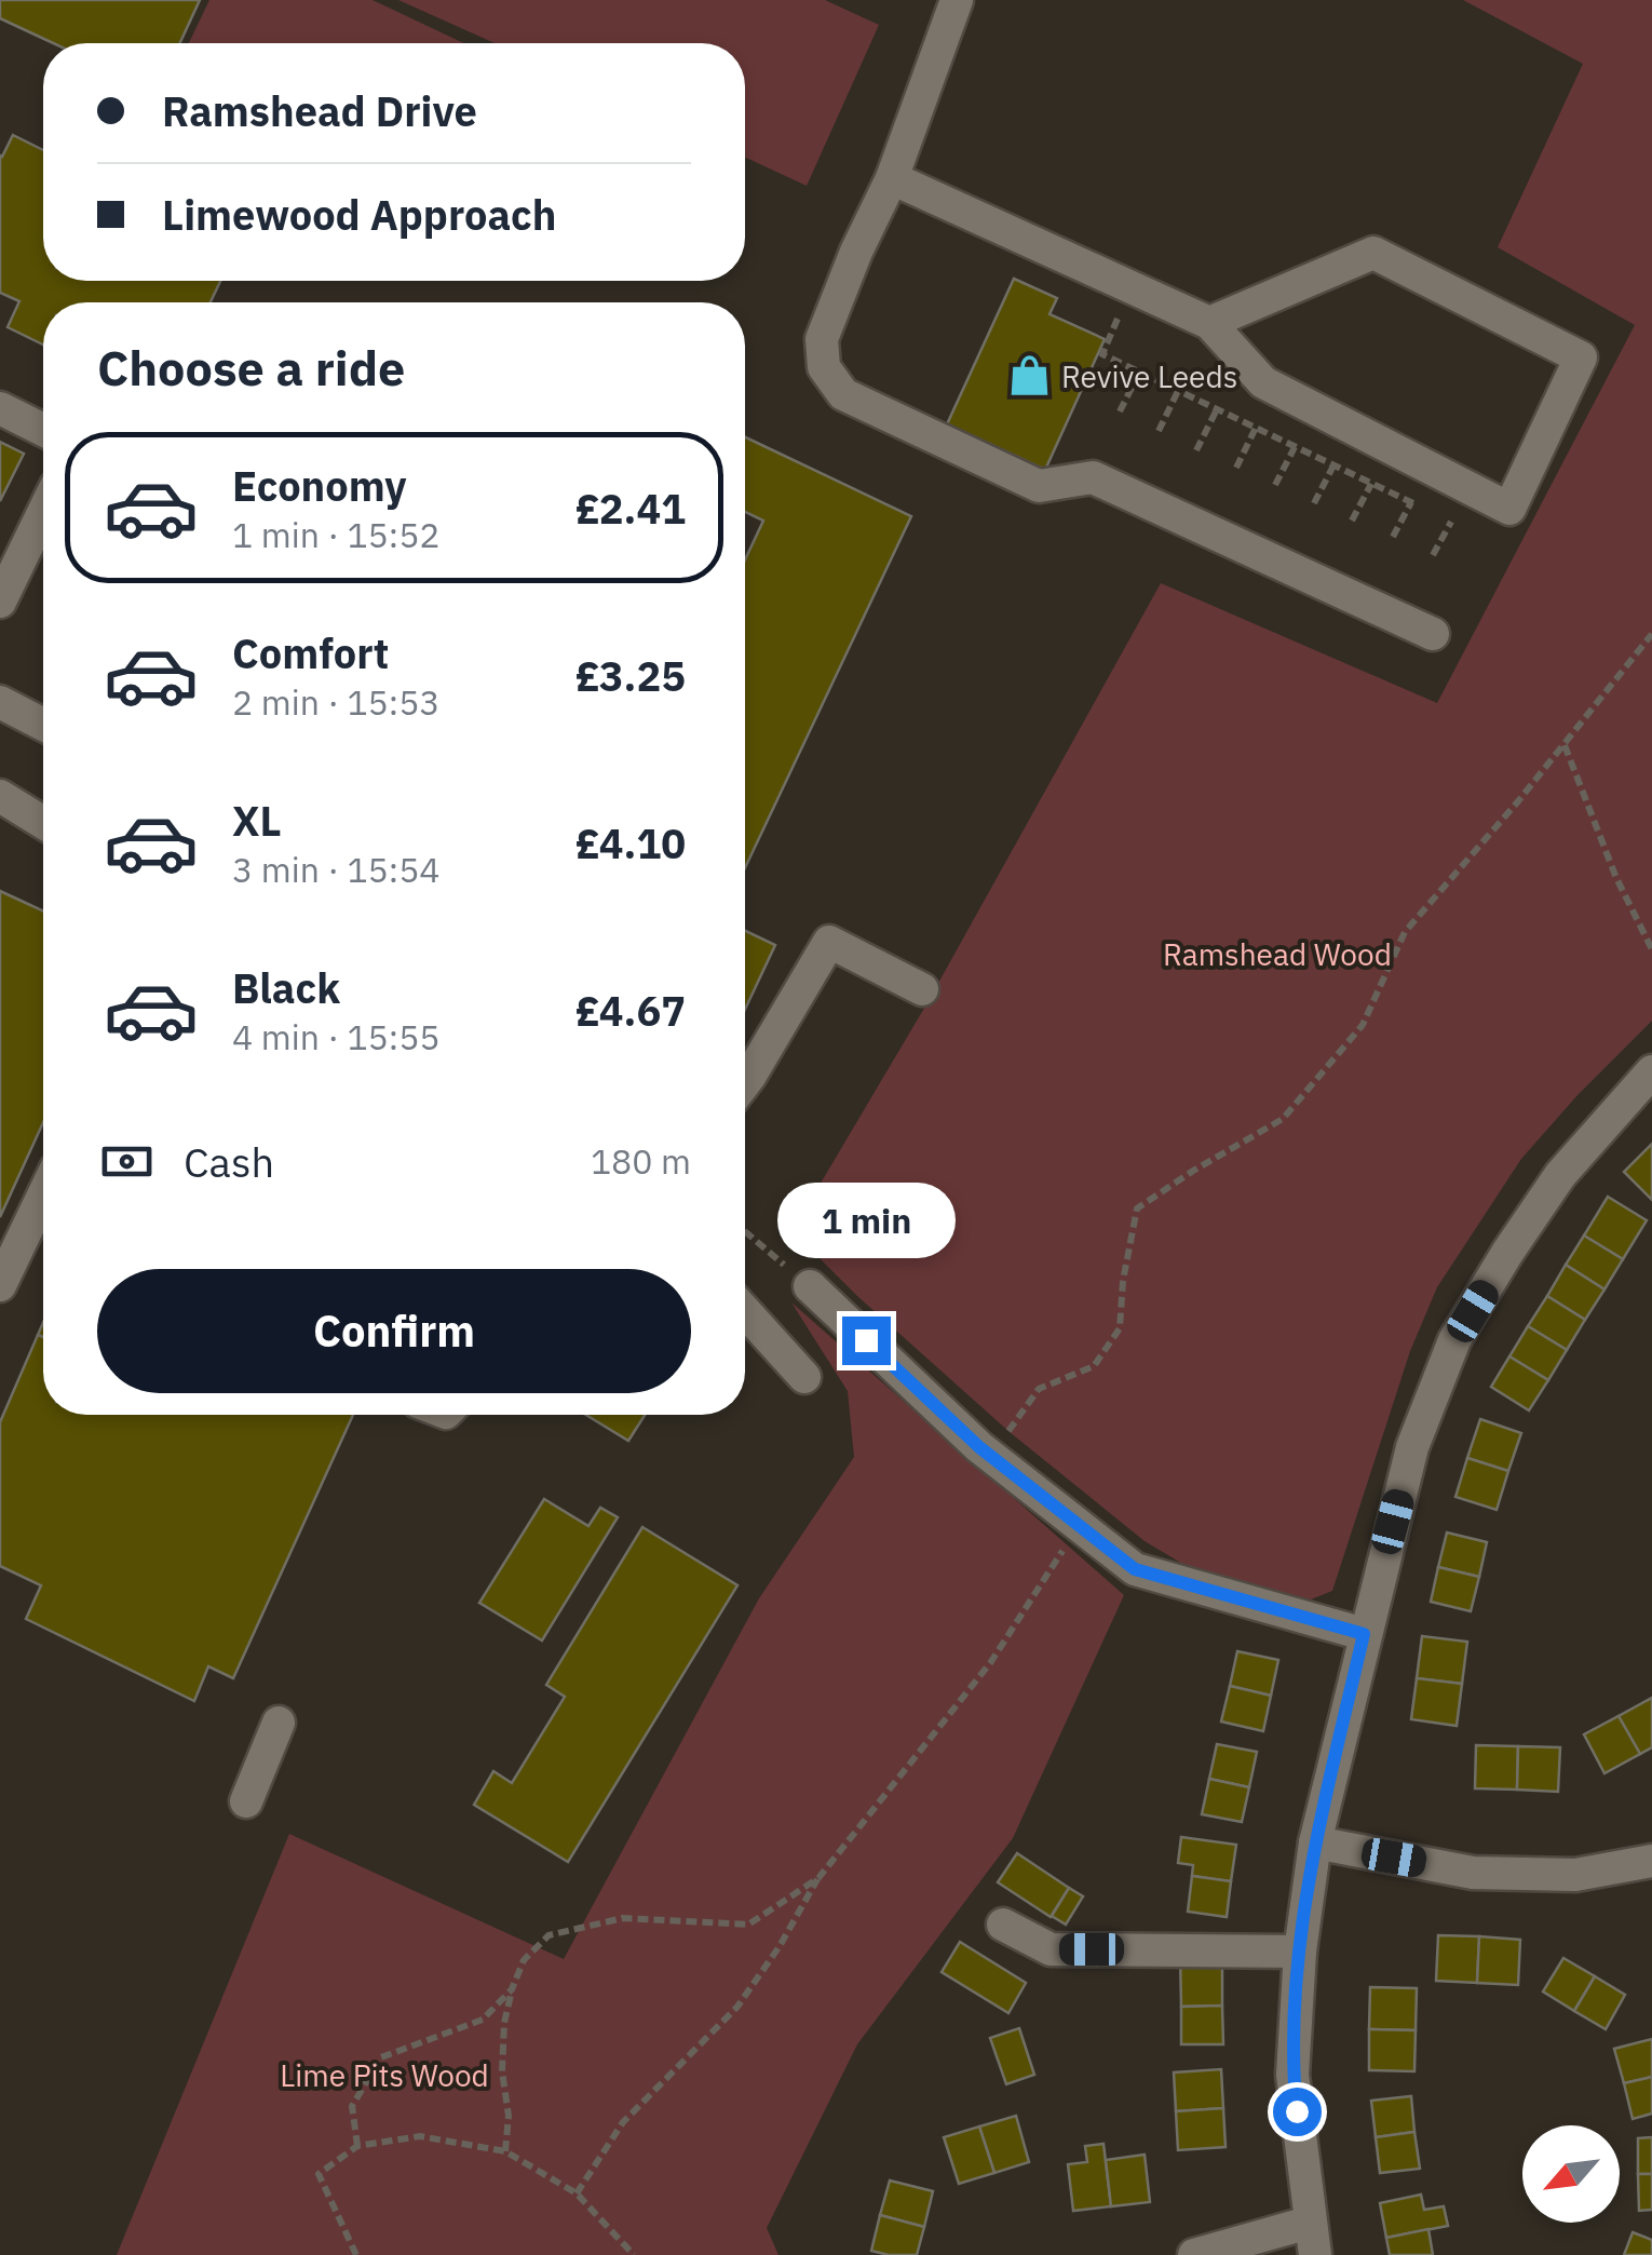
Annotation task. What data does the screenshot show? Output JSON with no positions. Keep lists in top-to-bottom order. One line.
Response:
{"parks":["Ramshead Wood","Lime Pits Wood"],"places":{"shop":["Revive Leeds"]},"north":"bottom left","page":{"banner":["Ramshead Drive","Limewood Approach"],"heading":"Choose a ride","list":[{"name":"Economy","note":"1 min · 15:52","value":"£2.41"},{"name":"Comfort","note":"2 min · 15:53","value":"£3.25"},{"name":"XL","note":"3 min · 15:54","value":"£4.10"},{"name":"Black","note":"4 min · 15:55","value":"£4.67"}],"pay":["Cash","180 m"],"bubble":"1 min","buttons":"Confirm"}}
